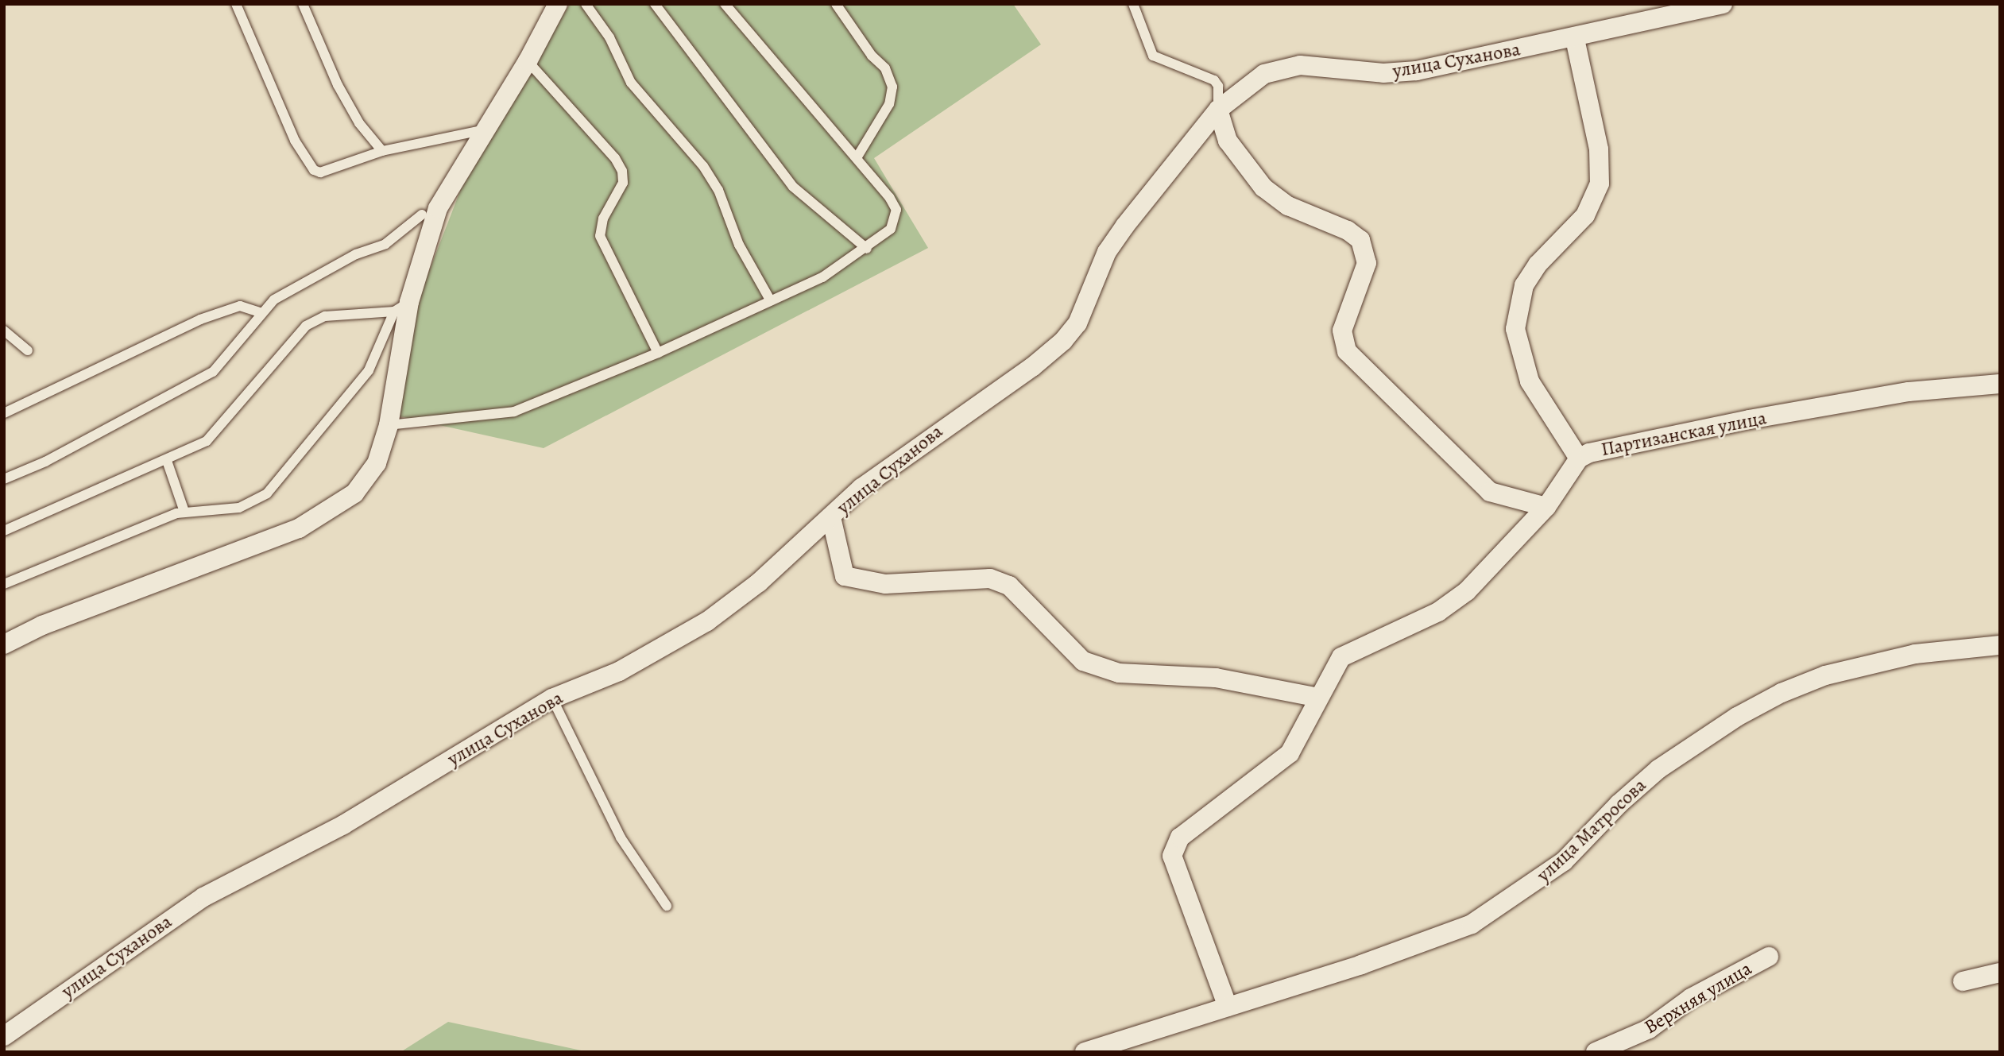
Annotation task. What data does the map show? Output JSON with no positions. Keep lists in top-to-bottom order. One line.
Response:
{"streets":{"street":["улица Суханова","Партизанская улица","улица Матросова","Верхняя улица"]},"crossings":[["Партизанская улица","улица Матросова"]]}
